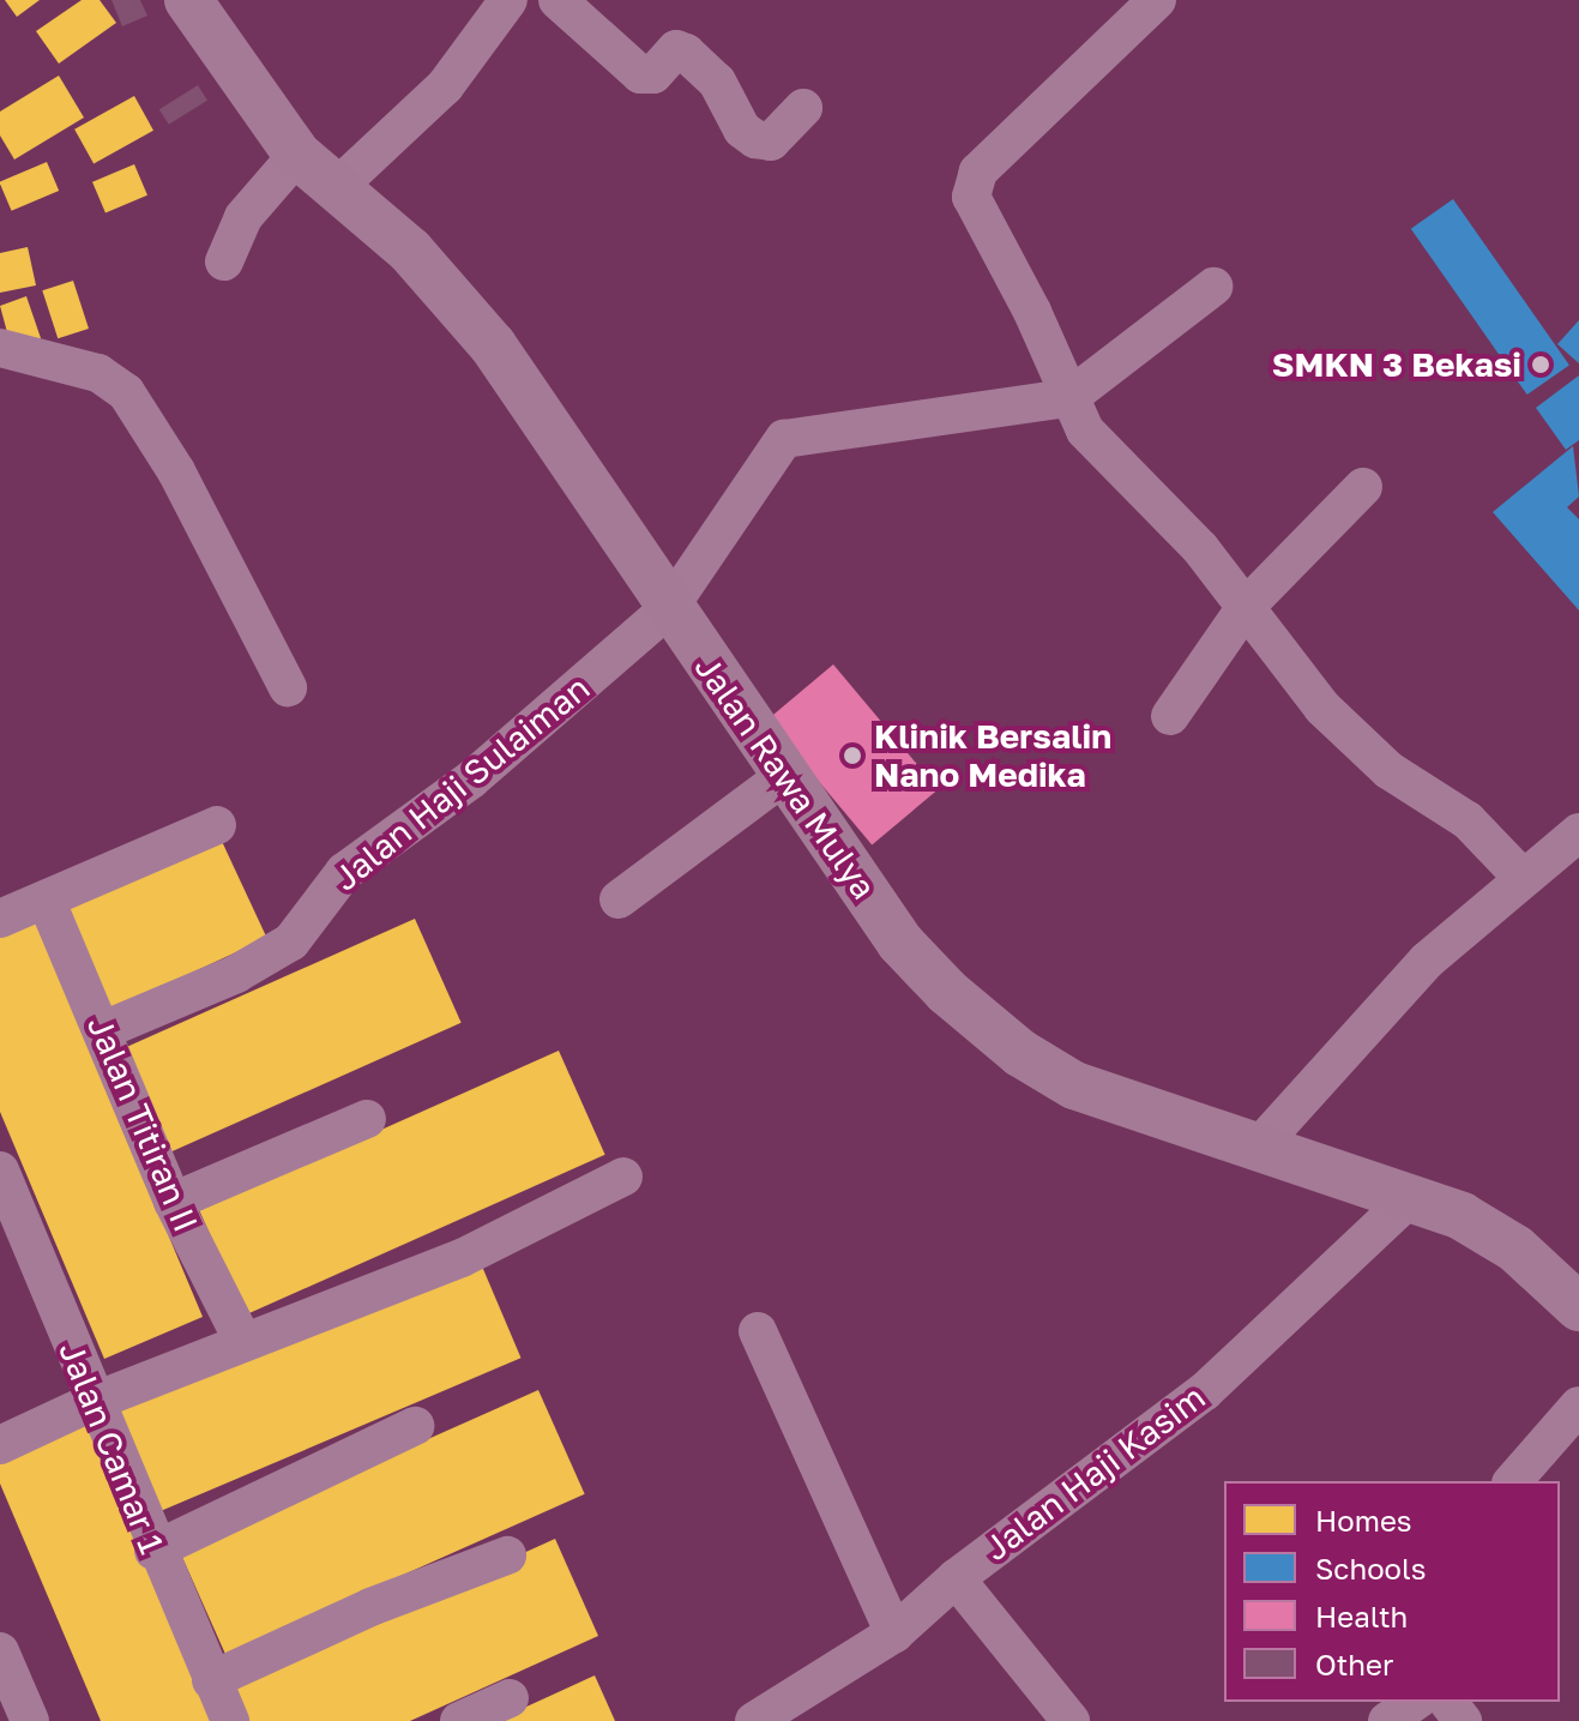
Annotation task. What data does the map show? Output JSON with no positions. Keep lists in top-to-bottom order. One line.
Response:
{"streets":{"main road":["Jalan Rawa Mulya"],"street":["Jalan Haji Sulaiman","Jalan Titiran II","Jalan Camar 1","Jalan Haji Kasim"]},"crossings":[["Jalan Rawa Mulya","Jalan Haji Sulaiman"],["Jalan Rawa Mulya","Jalan Haji Kasim"],["Jalan Haji Sulaiman","Jalan Titiran II"]],"places":["SMKN 3 Bekasi","Klinik Bersalin Nano Medika"],"legend":["Homes","Schools","Health","Other"]}
